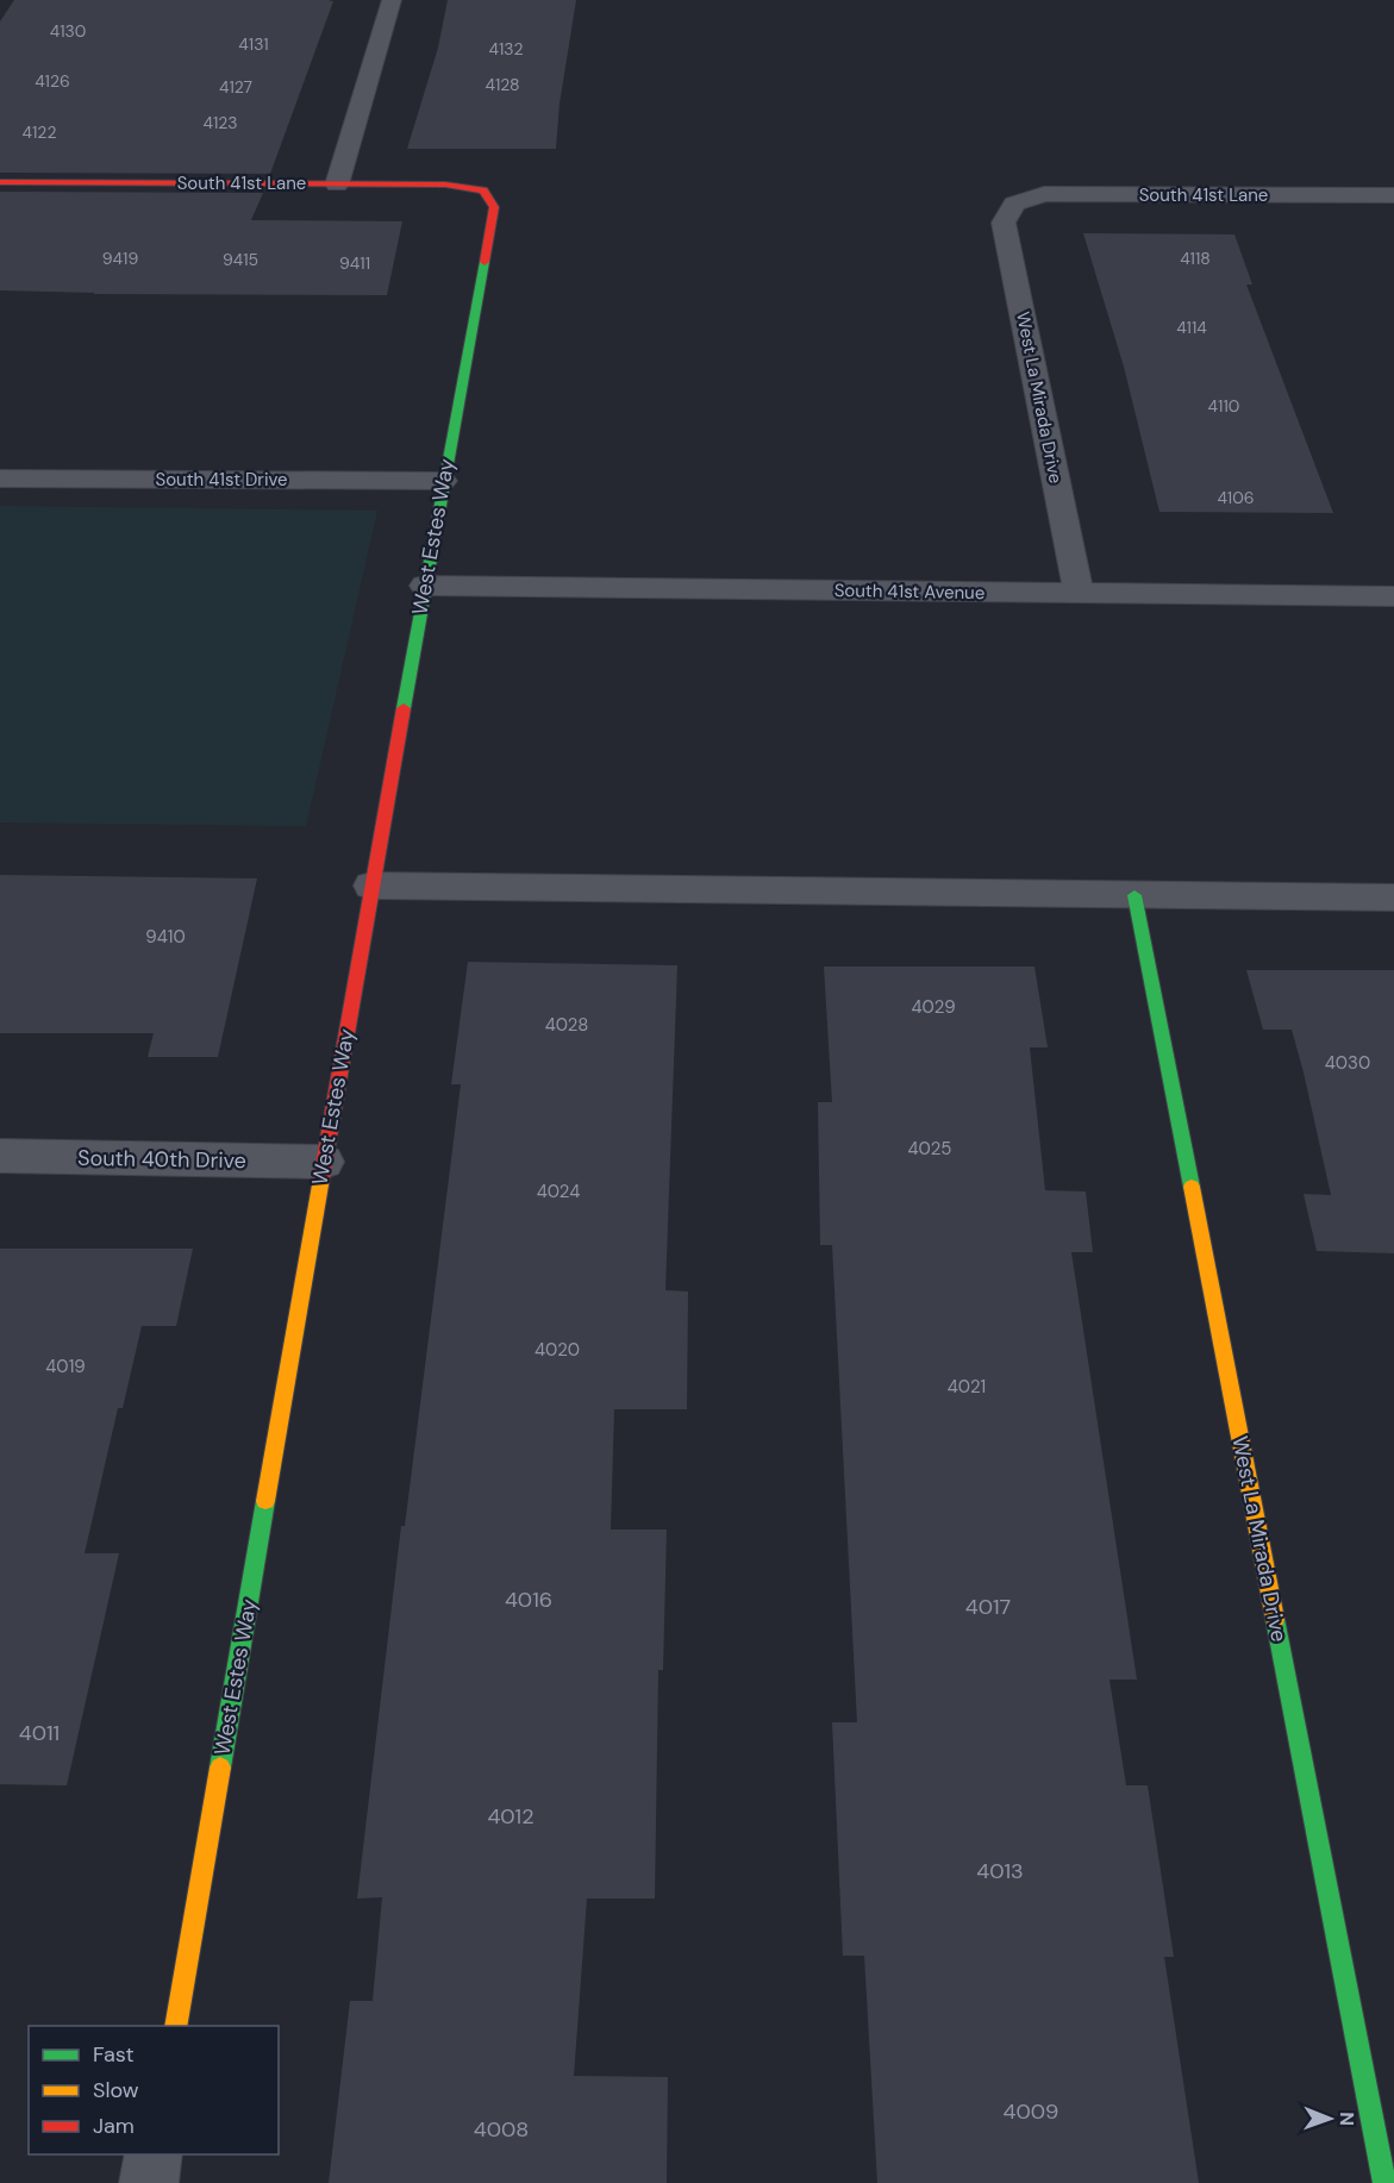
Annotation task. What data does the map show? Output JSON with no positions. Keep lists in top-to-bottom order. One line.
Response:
{"streets":{"street":["South 41st Lane","West La Mirada Drive","South 41st Drive","West Estes Way","South 41st Avenue","South 40th Drive"]},"crossings":[["South 41st Lane","West La Mirada Drive"],["South 41st Lane","West Estes Way"],["West La Mirada Drive","South 41st Avenue"],["South 41st Drive","West Estes Way"],["West Estes Way","South 41st Avenue"],["West Estes Way","South 40th Drive"]],"house_numbers":["4130","4131","4132","4126","4128","4127","4123","4122","9419","4118","9415","9411","4114","4110","4106","9410","4029","4028","4030","4025","4024","4020","4019","4021","4016","4017","4011","4012","4013","4009","4008"],"legend":["Fast","Slow","Jam"],"north":"right"}
